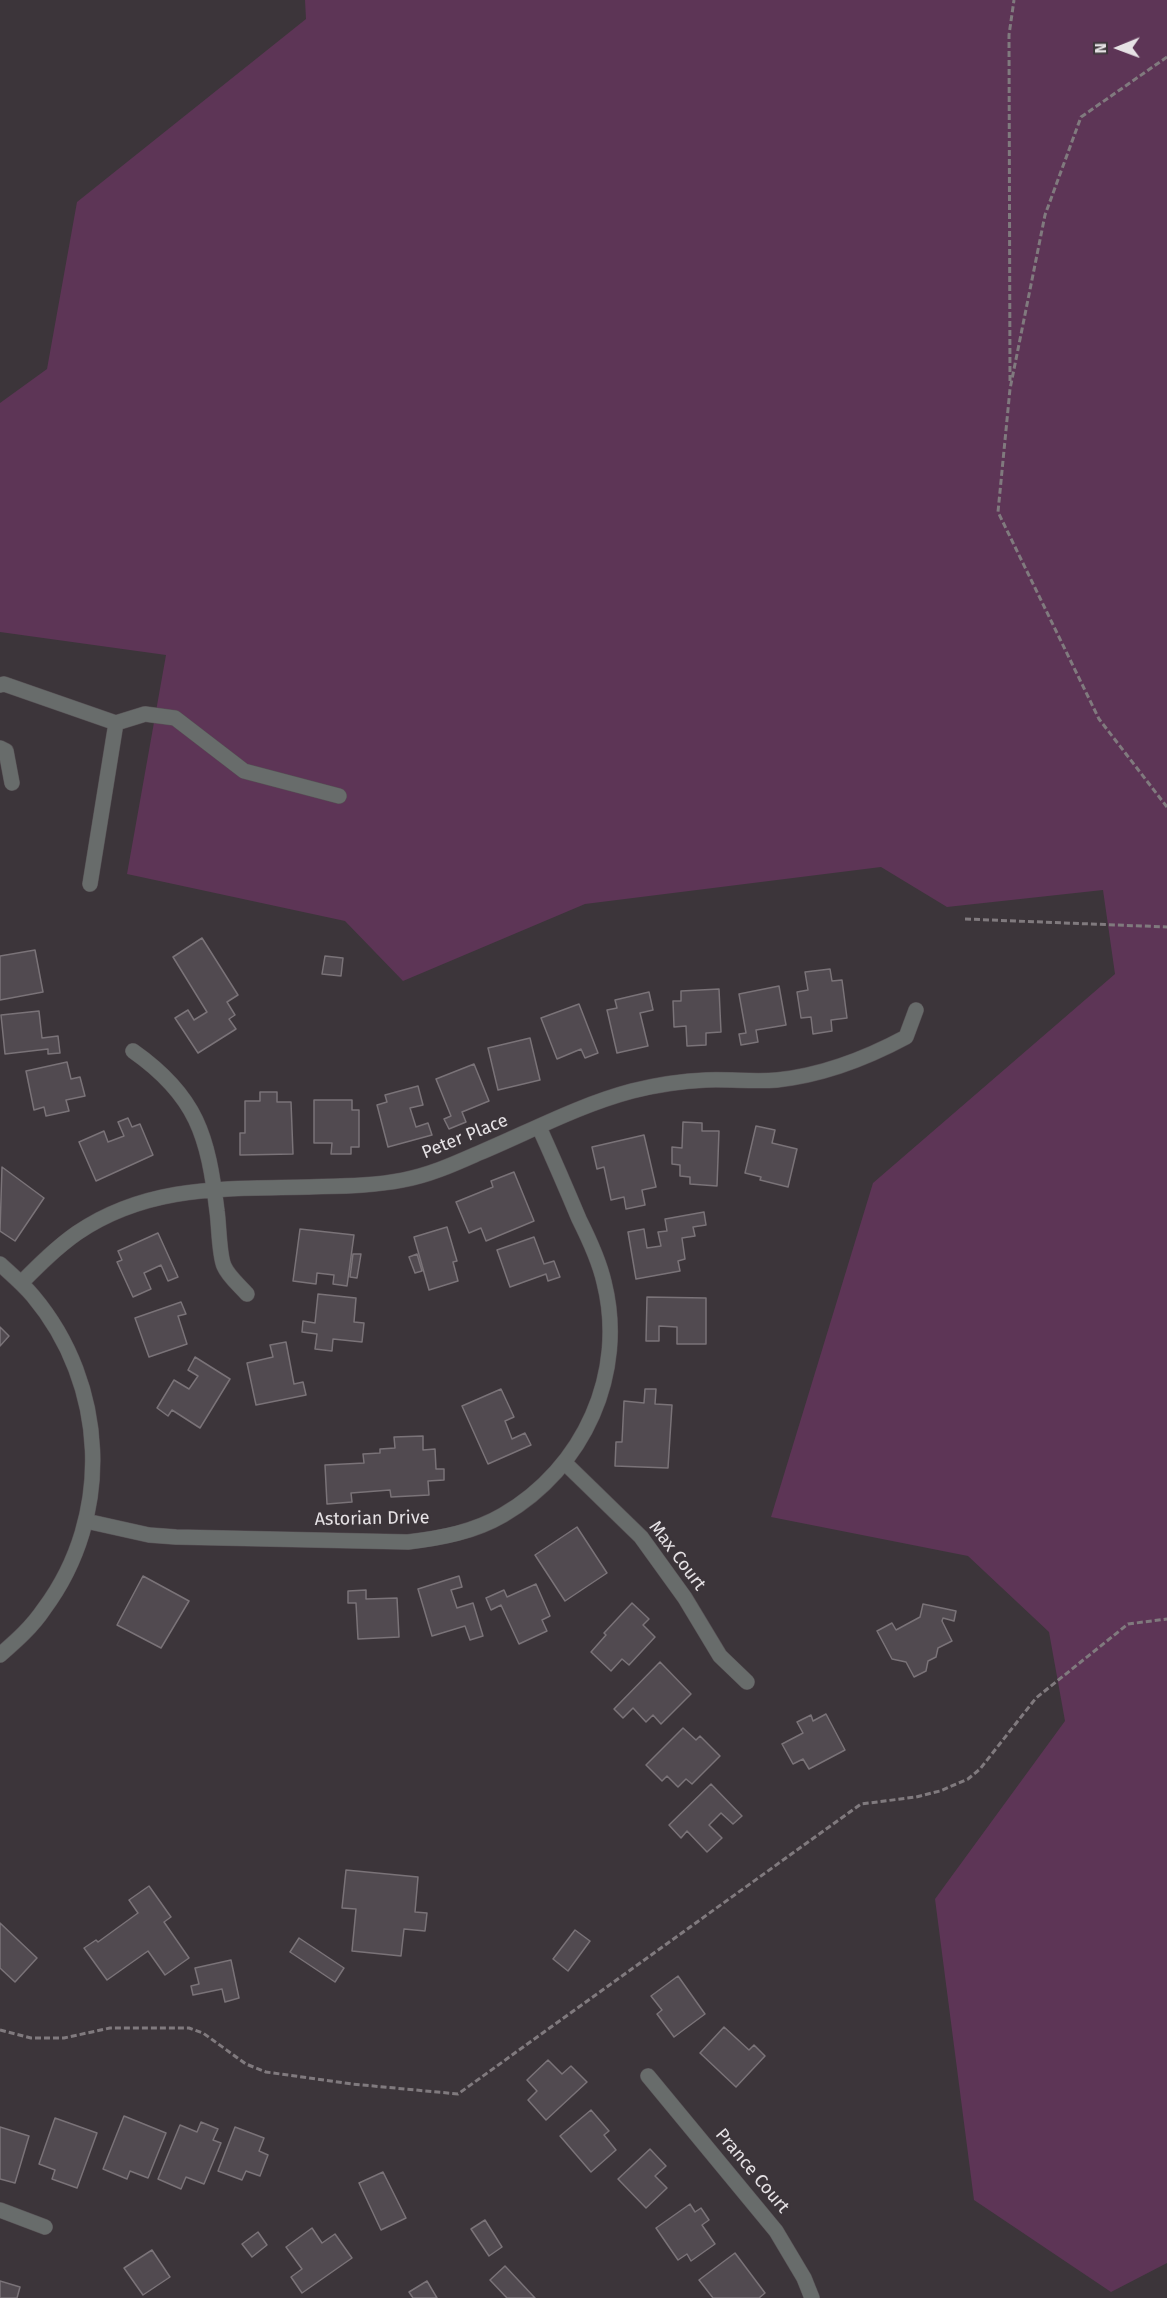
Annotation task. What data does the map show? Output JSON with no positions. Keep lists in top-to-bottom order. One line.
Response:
{"streets":{"street":["Peter Place","Astorian Drive","Max Court","Prance Court"]},"crossings":[["Peter Place","Astorian Drive"],["Astorian Drive","Max Court"]],"north":"left"}
